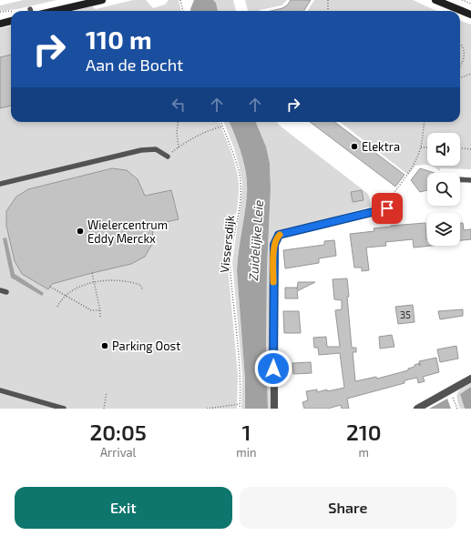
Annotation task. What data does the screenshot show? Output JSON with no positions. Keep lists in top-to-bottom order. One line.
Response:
{"streets":{"path":["Vissersdijk"]},"water":["Zuidelijke Leie"],"places":["Elektra","Wielercentrum Eddy Merckx","Parking Oost"],"house_numbers":["35"],"page":{"turn":["110 m","Aan de Bocht"],"eta":["20:05","Arrival","1","min","210","m"],"buttons":["Exit","Share"]}}
